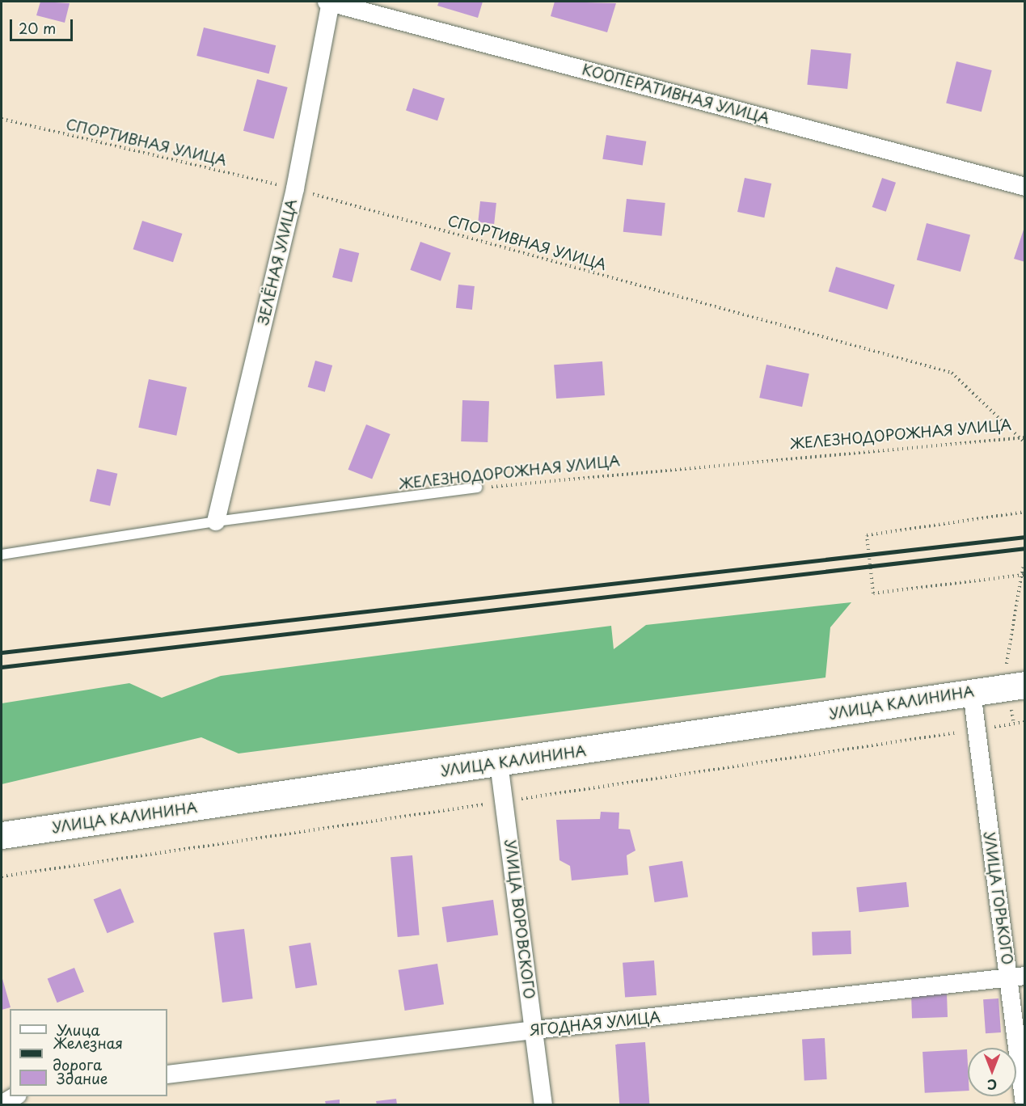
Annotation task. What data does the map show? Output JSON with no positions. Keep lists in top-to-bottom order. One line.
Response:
{"streets":{"main road":["УЛИЦА КАЛИНИНА"],"street":["КООПЕРАТИВНАЯ УЛИЦА","ЗЕЛЁНАЯ УЛИЦА","УЛИЦА ГОРЬКОГО","УЛИЦА ВОРОВСКОГО","ЯГОДНАЯ УЛИЦА"],"lane":["ЖЕЛЕЗНОДОРОЖНАЯ УЛИЦА"],"path":["СПОРТИВНАЯ УЛИЦА"]},"crossings":[["КООПЕРАТИВНАЯ УЛИЦА","ЗЕЛЁНАЯ УЛИЦА"],["СПОРТИВНАЯ УЛИЦА","ЗЕЛЁНАЯ УЛИЦА"],["СПОРТИВНАЯ УЛИЦА","ЖЕЛЕЗНОДОРОЖНАЯ УЛИЦА"],["ЗЕЛЁНАЯ УЛИЦА","ЖЕЛЕЗНОДОРОЖНАЯ УЛИЦА"],["УЛИЦА КАЛИНИНА","УЛИЦА ГОРЬКОГО"],["УЛИЦА КАЛИНИНА","УЛИЦА ВОРОВСКОГО"],["УЛИЦА ГОРЬКОГО","ЯГОДНАЯ УЛИЦА"],["УЛИЦА ВОРОВСКОГО","ЯГОДНАЯ УЛИЦА"]],"legend":["Улица","Железная дорога","Здание"],"scale_bar":"20 m","north":"bottom"}
